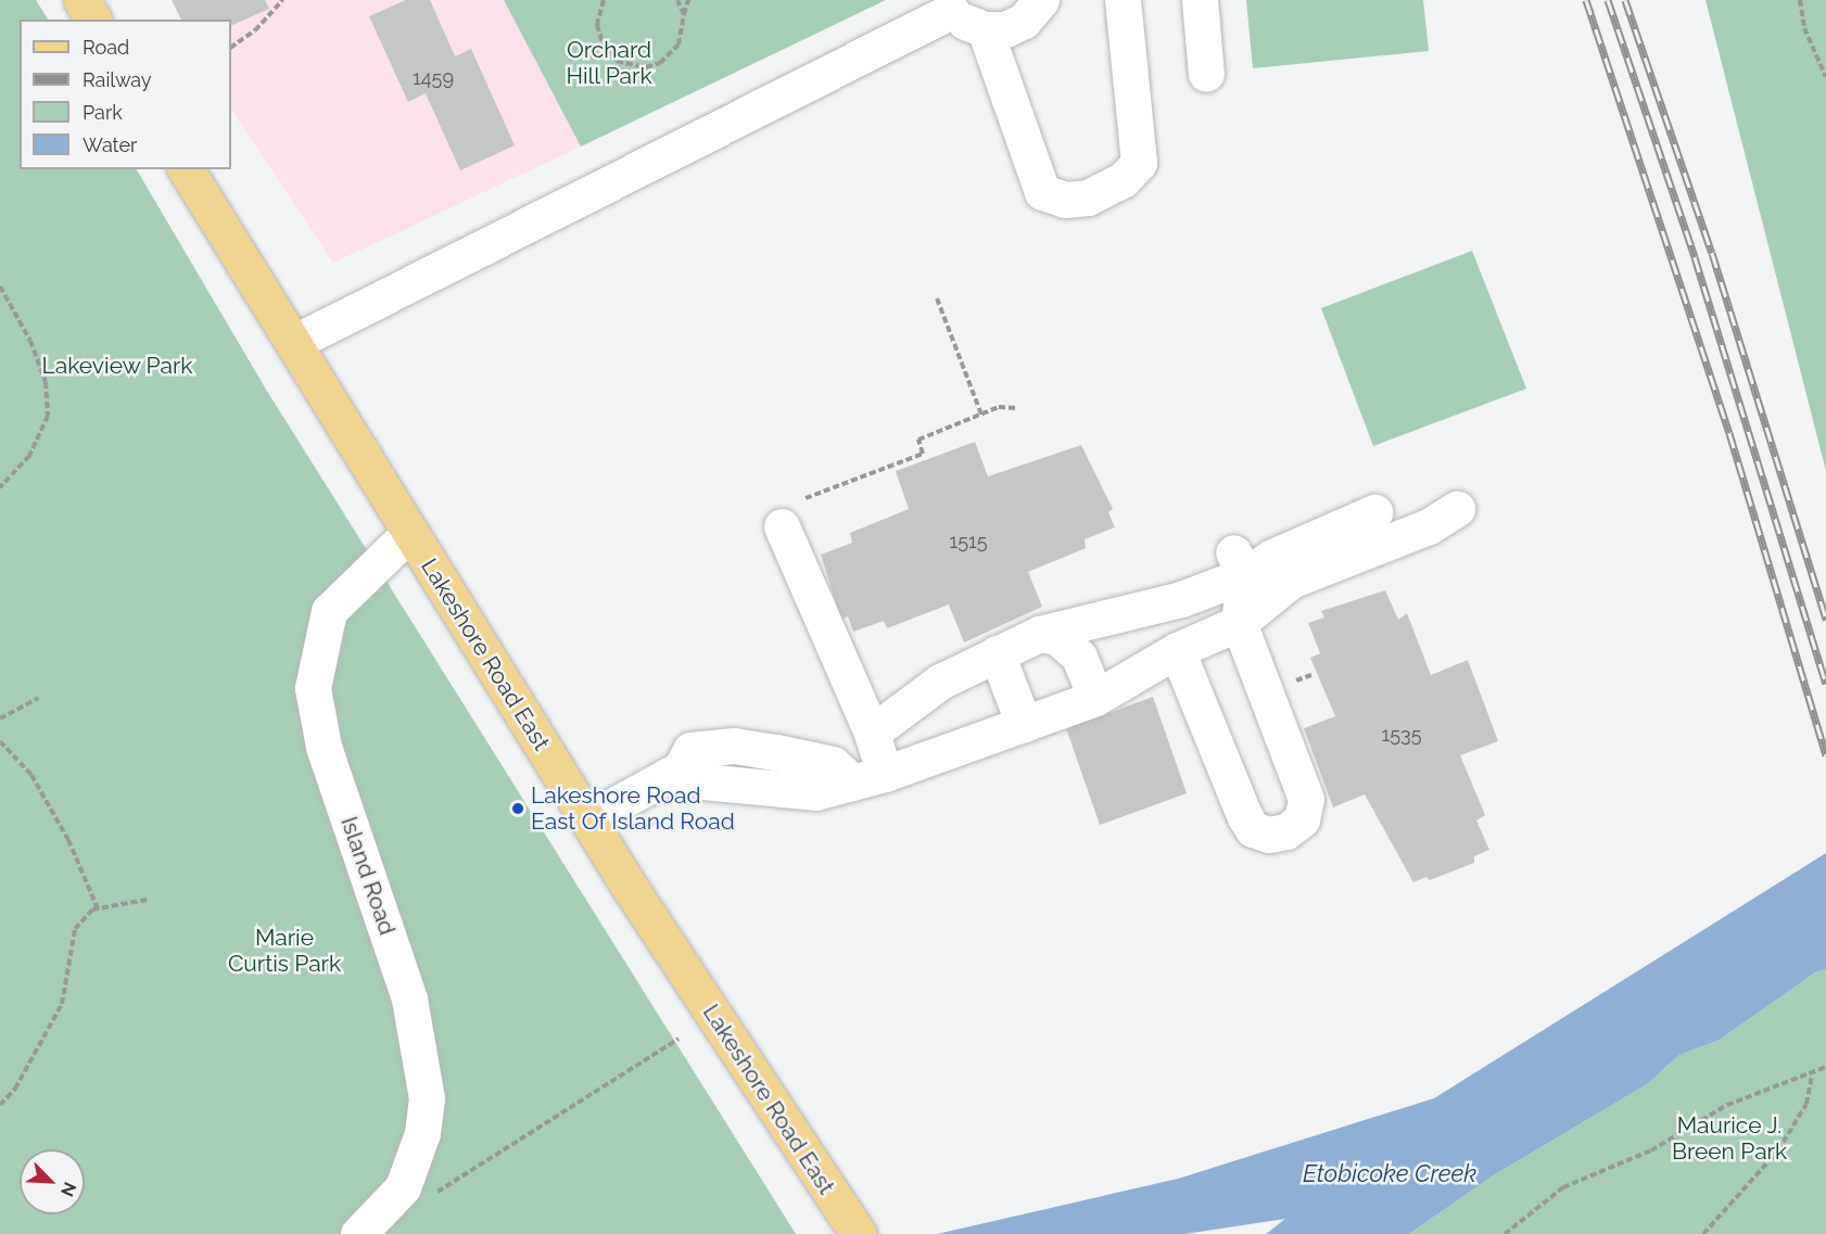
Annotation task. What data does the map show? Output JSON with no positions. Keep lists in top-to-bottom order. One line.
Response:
{"streets":{"main road":["Lakeshore Road East"],"street":["Island Road"]},"crossings":[["Lakeshore Road East","Island Road"]],"water":["Etobicoke Creek"],"parks":["Orchard Hill Park","Lakeview Park","Marie Curtis Park","Maurice J. Breen Park"],"places":["Lakeshore Road East Of Island Road"],"house_numbers":["1459","1515","1535"],"legend":["Road","Railway","Park","Water"],"north":"bottom right"}
